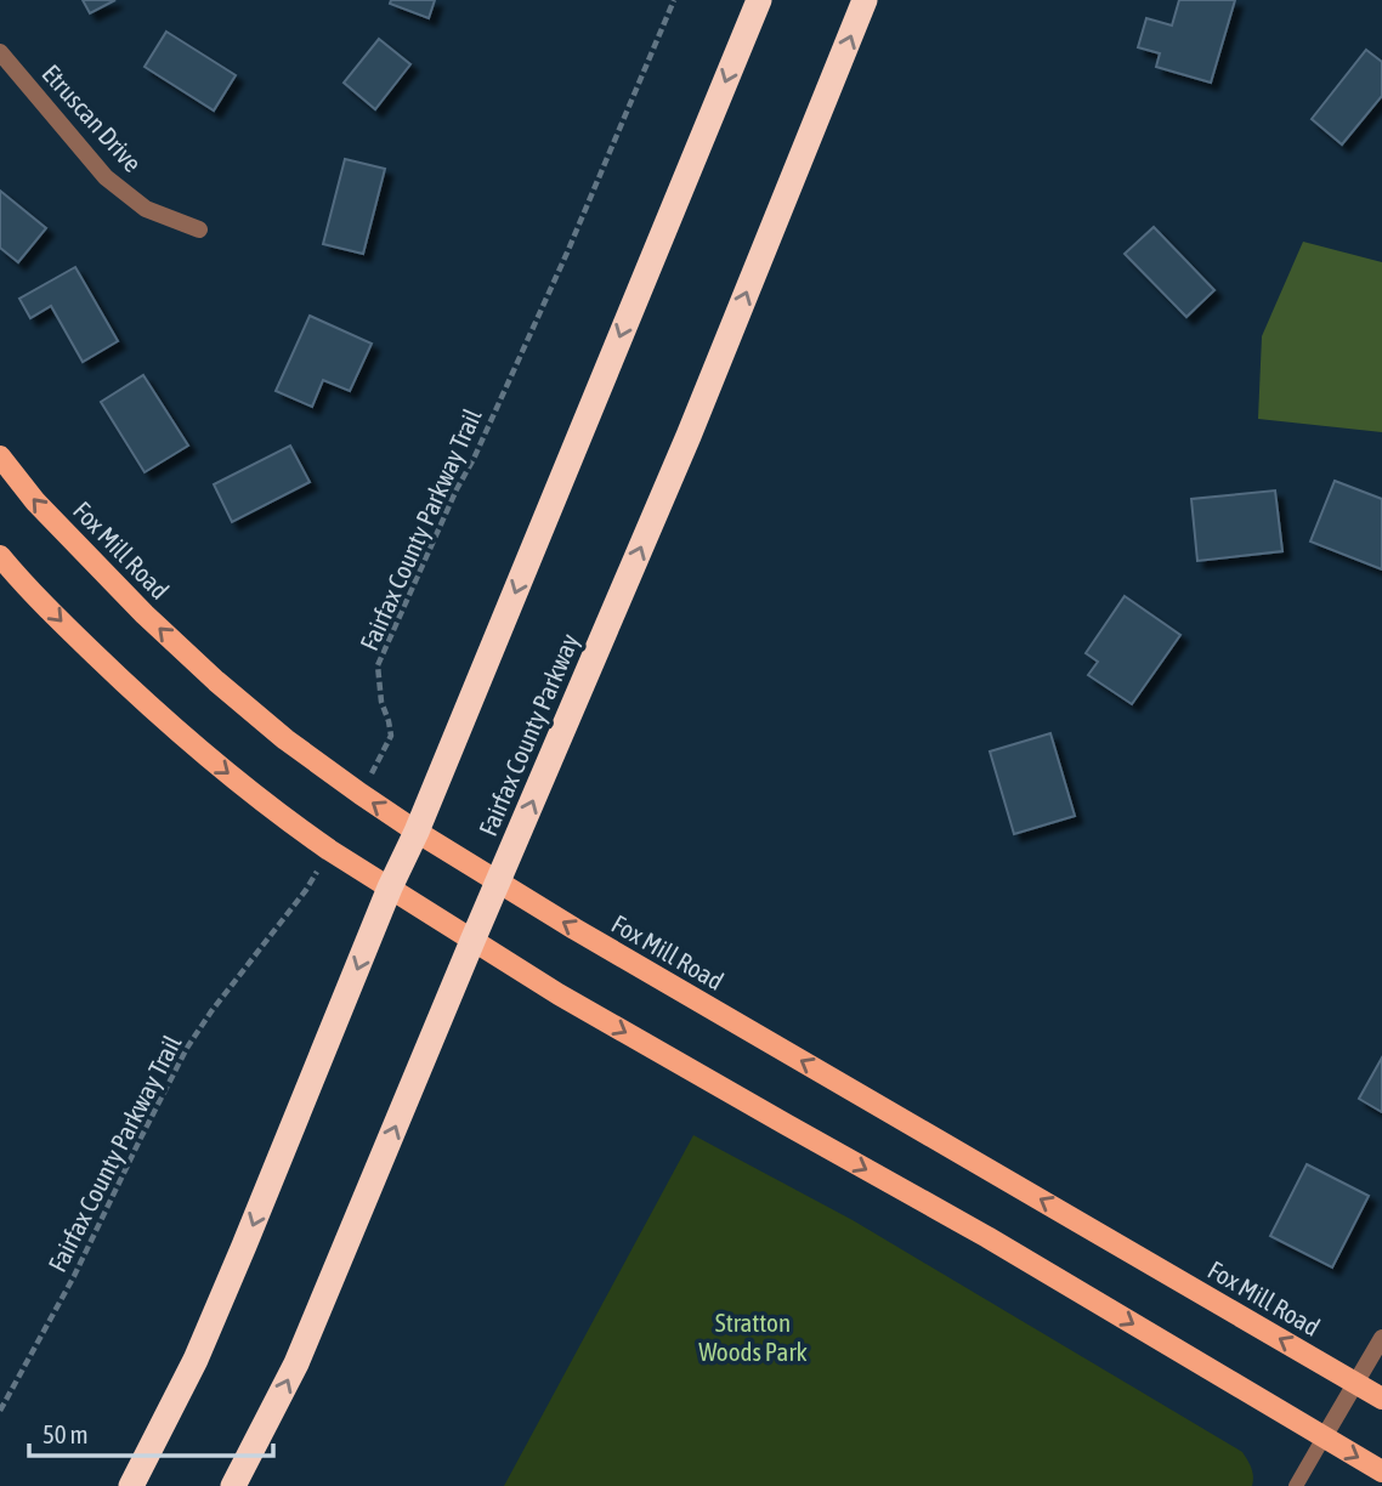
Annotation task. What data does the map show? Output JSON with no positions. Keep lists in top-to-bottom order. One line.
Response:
{"streets":{"highway":["Fairfax County Parkway"],"main road":["Fox Mill Road"],"street":["Etruscan Drive"],"path":["Fairfax County Parkway Trail"]},"crossings":[["Fairfax County Parkway Trail","Fox Mill Road"],["Fox Mill Road","Fairfax County Parkway"]],"parks":["Stratton Woods Park"],"scale_bar":"50 m"}
